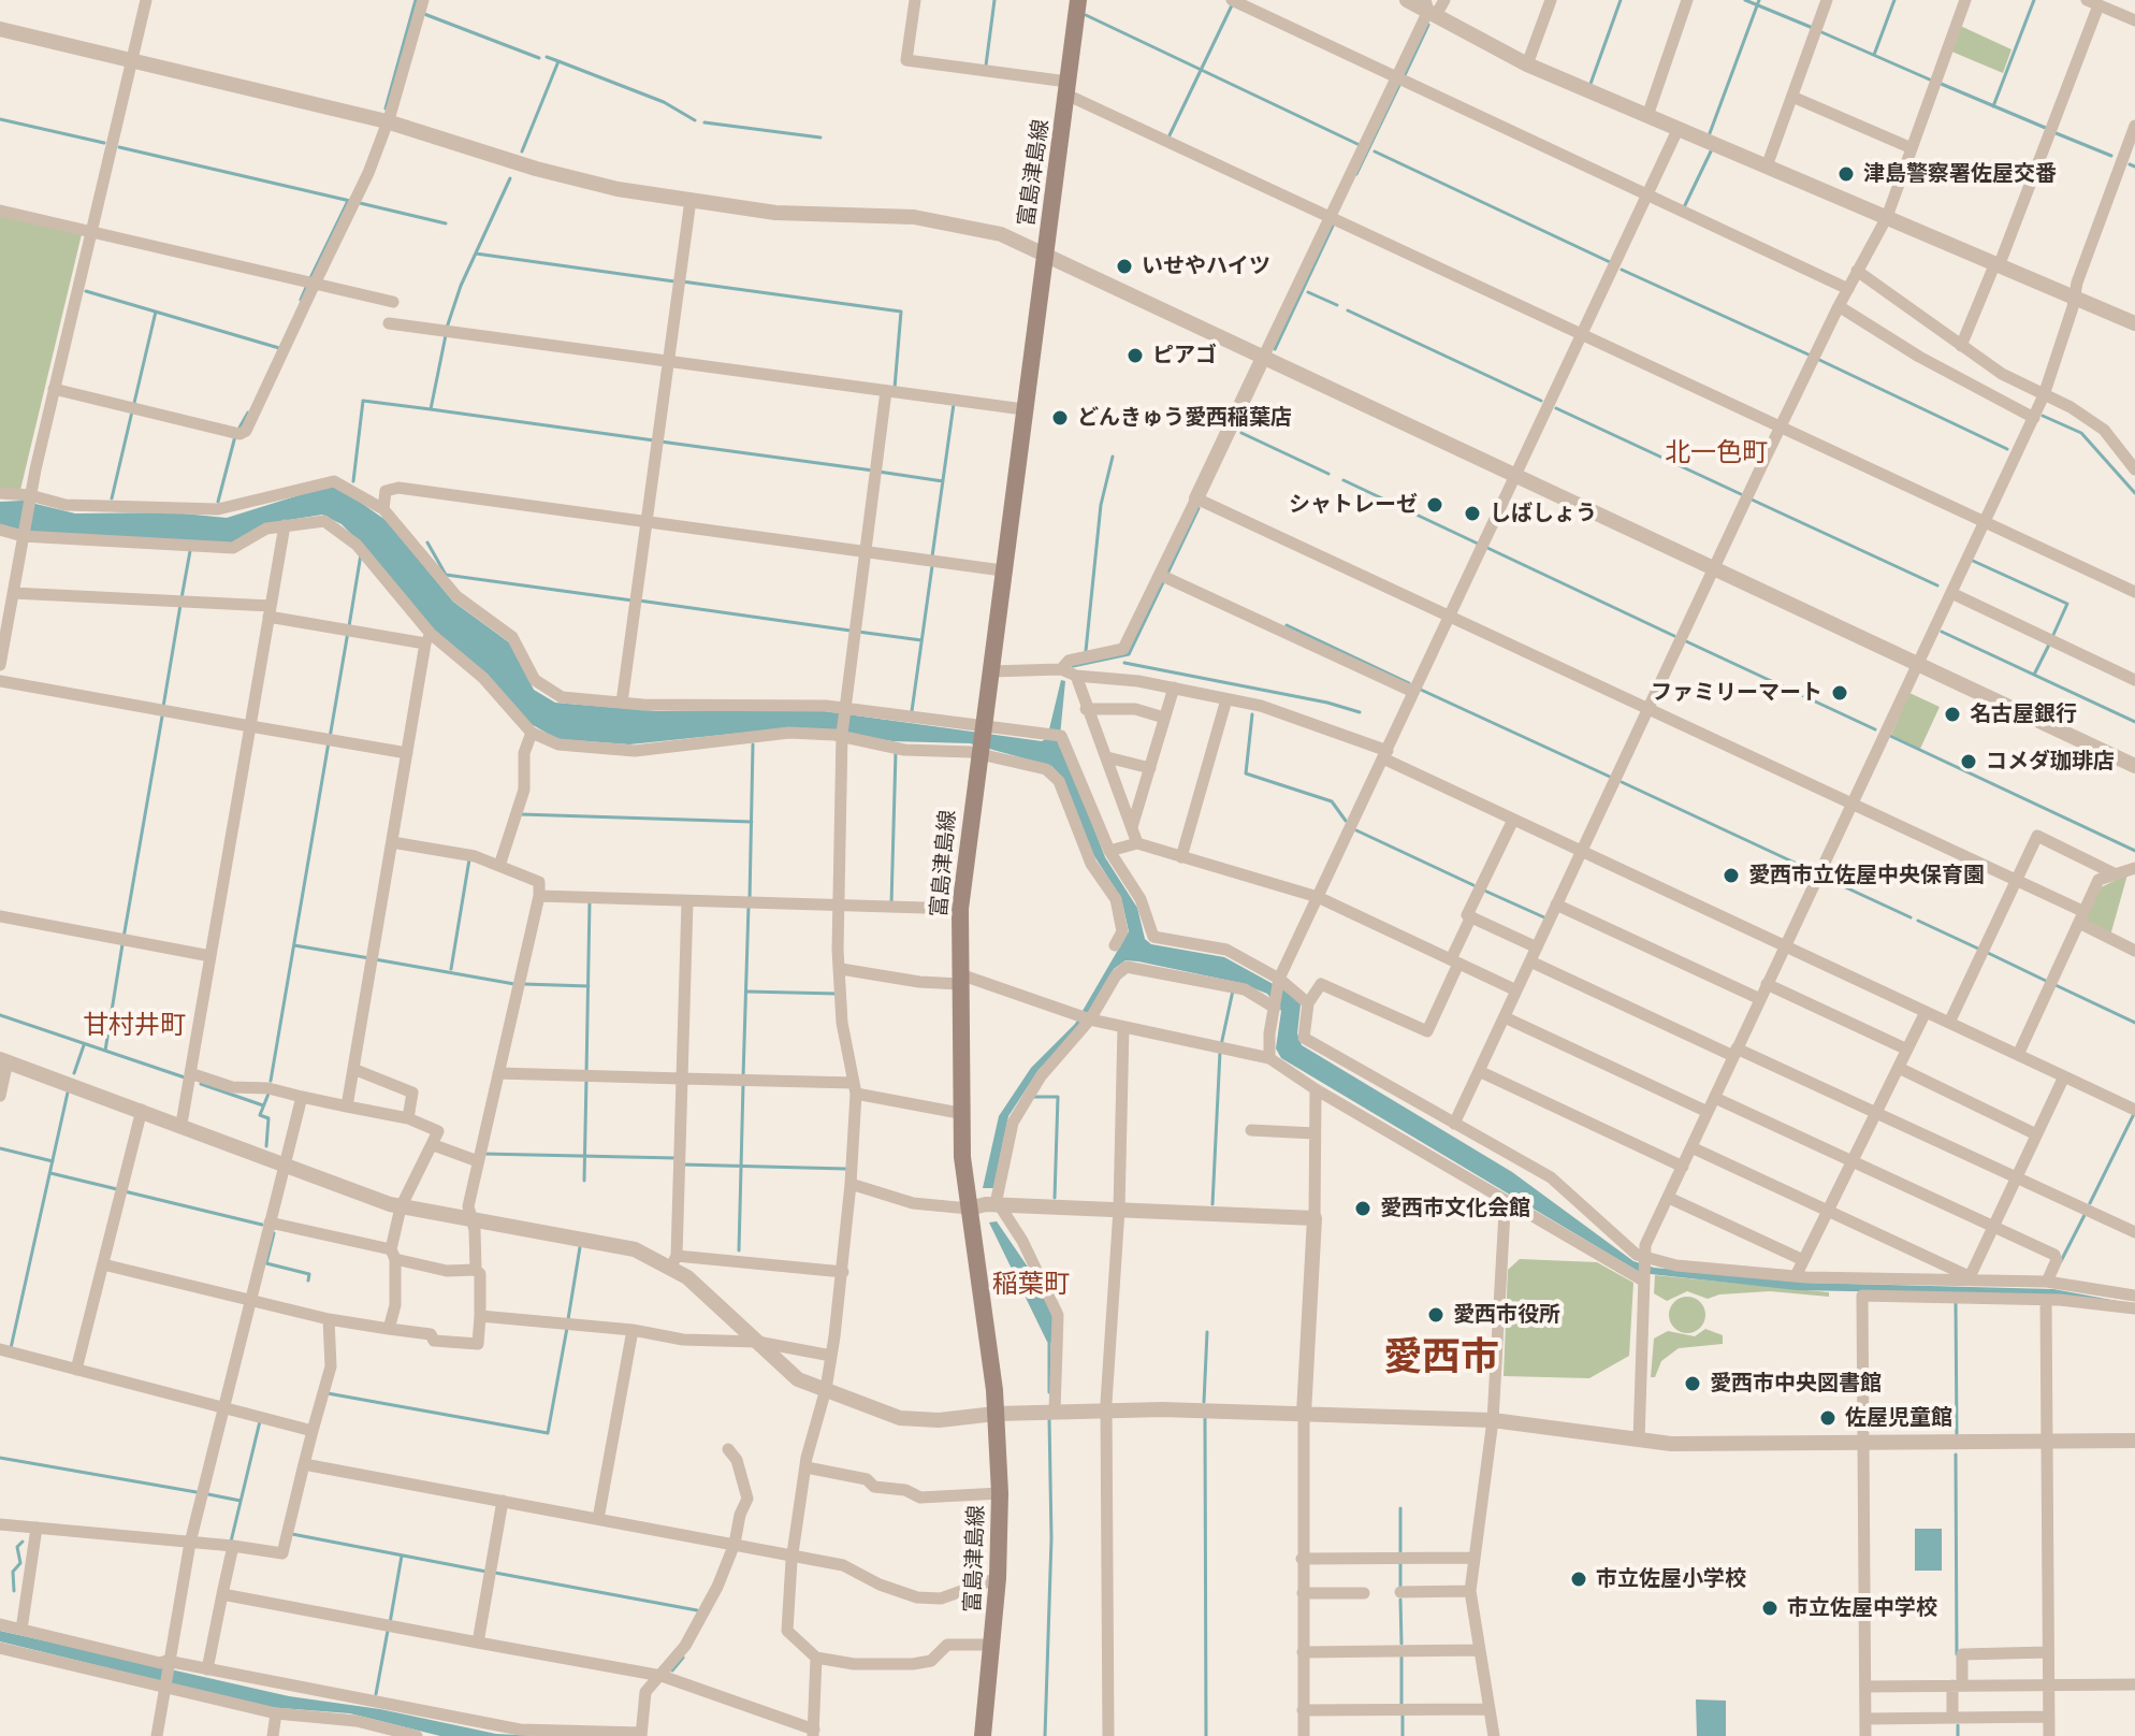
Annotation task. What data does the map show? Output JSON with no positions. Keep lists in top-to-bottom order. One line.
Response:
{"streets":{"main road":["富島津島線"]},"districts":["北一色町","甘村井町","稲葉町","愛西市"],"places":["津島警察署佐屋交番","いせやハイツ","ピアゴ","どんきゅう愛西稲葉店","シャトレーゼ","しばしょう","ファミリーマート","名古屋銀行","コメダ珈琲店","愛西市立佐屋中央保育園","愛西市文化会館","愛西市役所","愛西市中央図書館","佐屋児童館","市立佐屋小学校","市立佐屋中学校"]}
